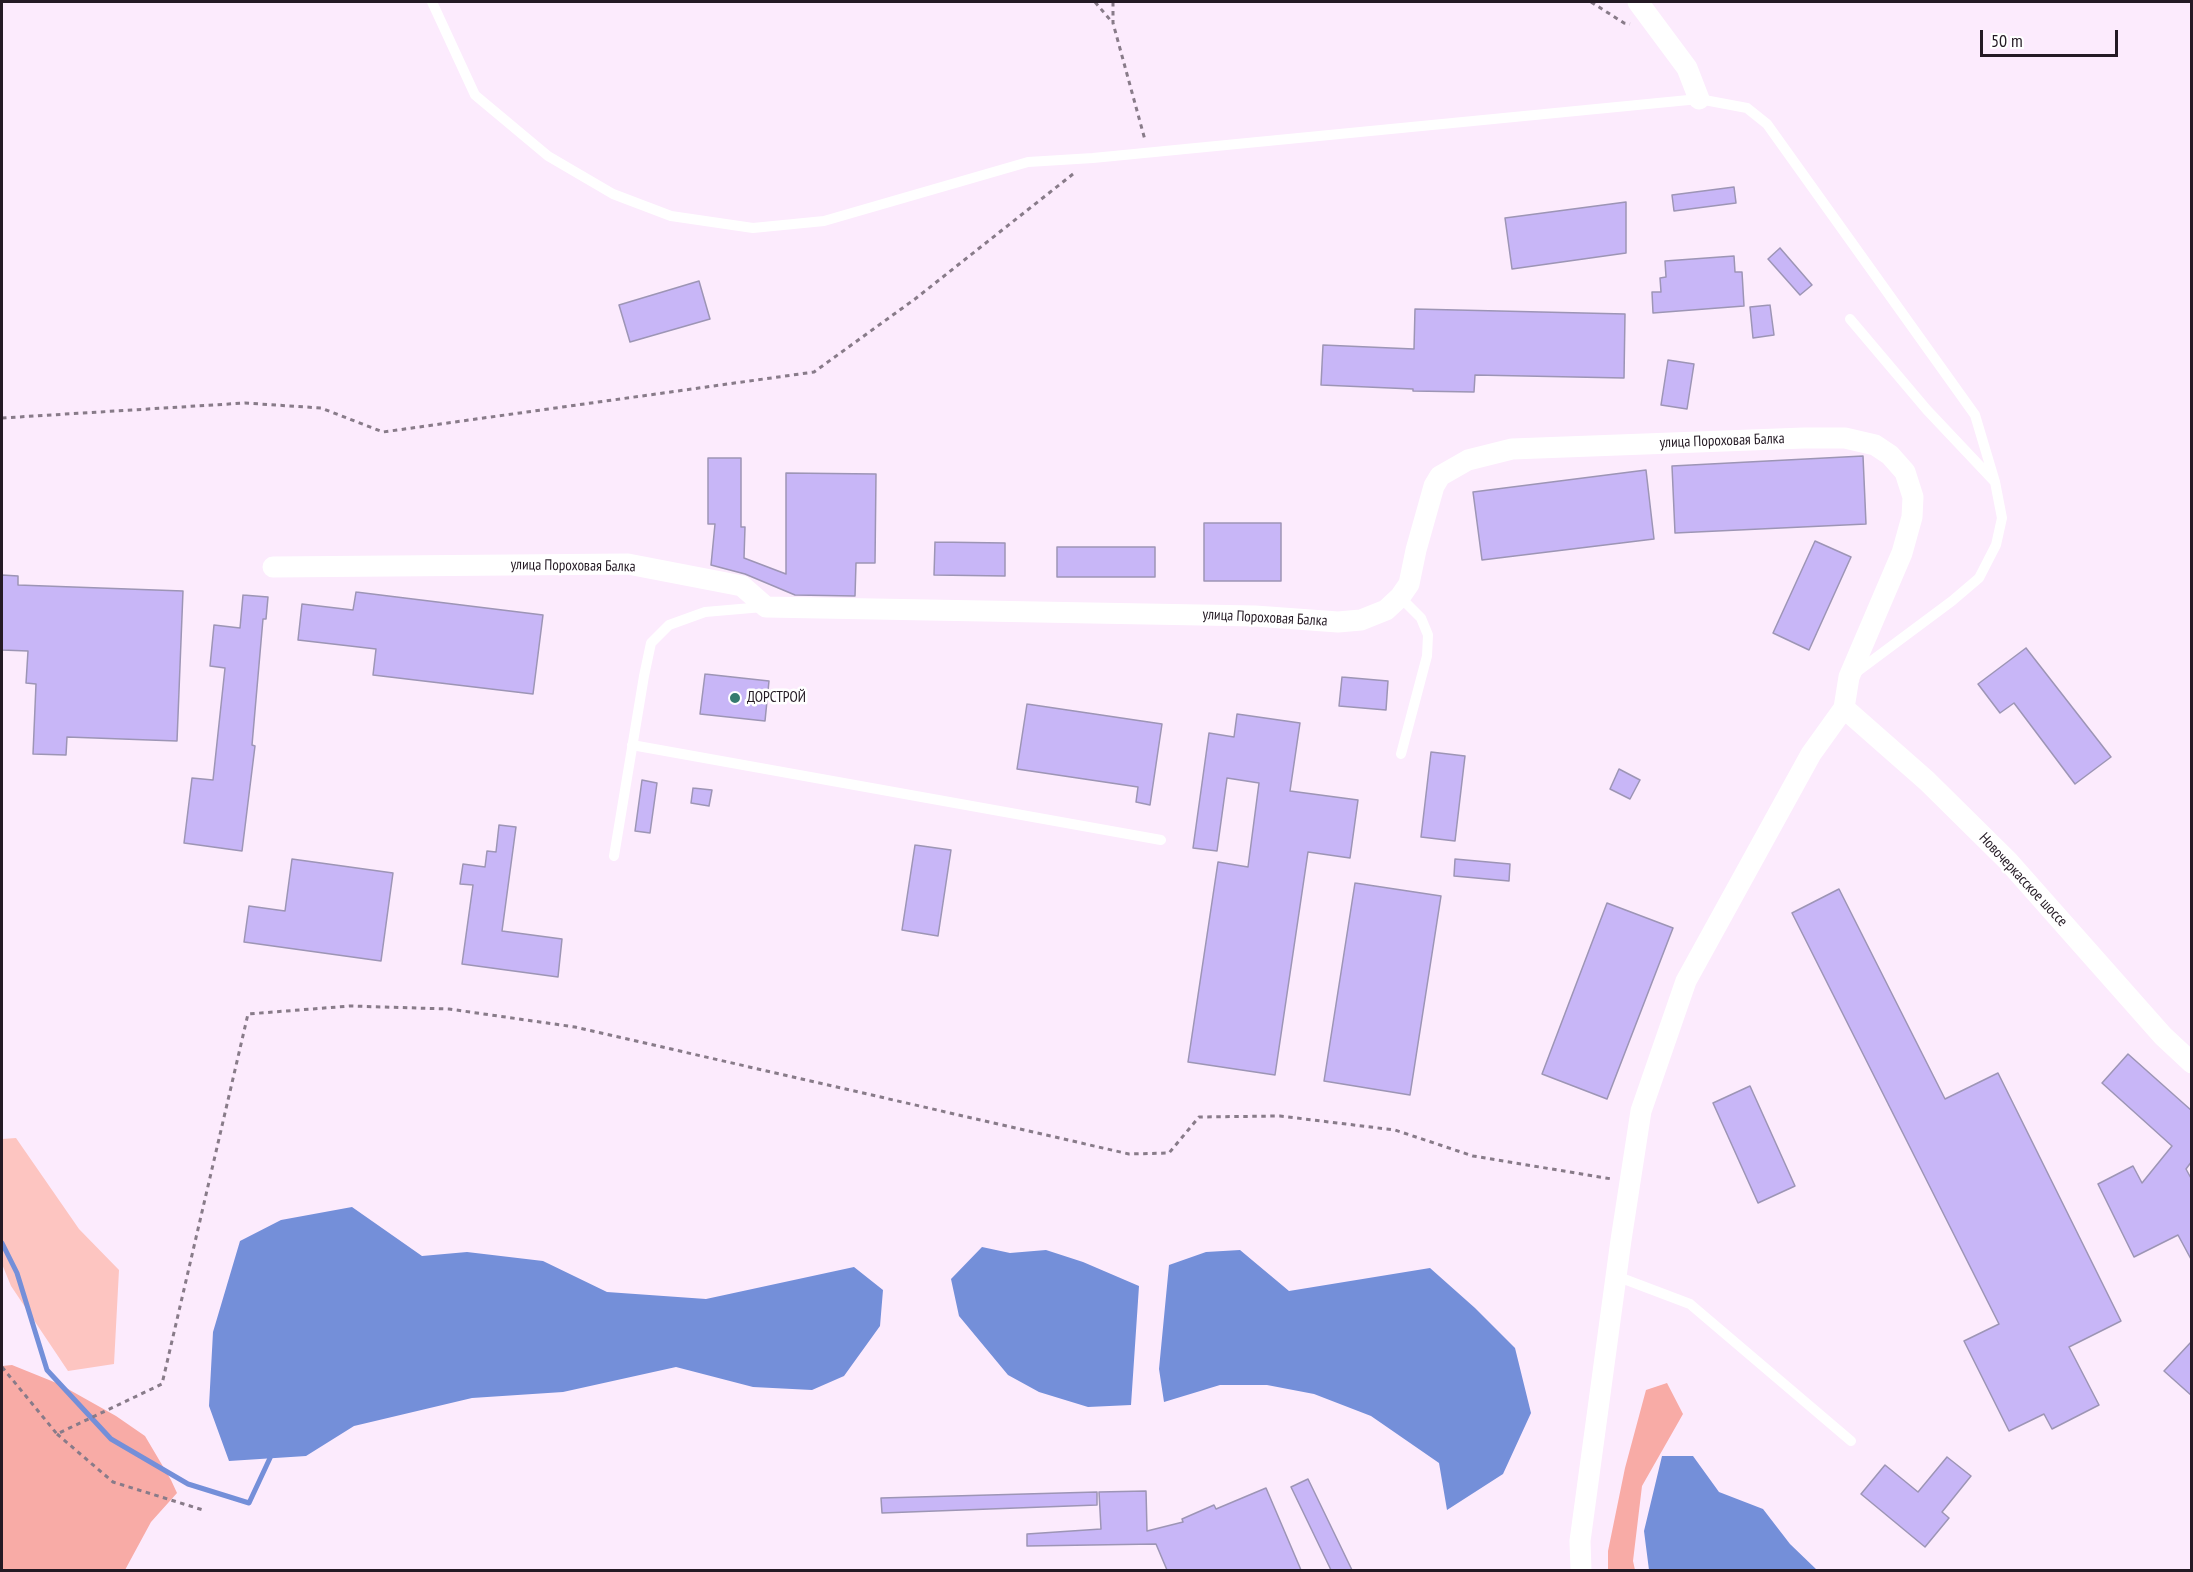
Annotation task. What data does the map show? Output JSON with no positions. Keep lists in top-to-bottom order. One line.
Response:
{"streets":{"street":["улица Пороховая Балка","Новочеркасское шоссе"]},"crossings":[["улица Пороховая Балка","Новочеркасское шоссе"]],"places":["ДОРСТРОЙ"],"scale_bar":"50 m"}
